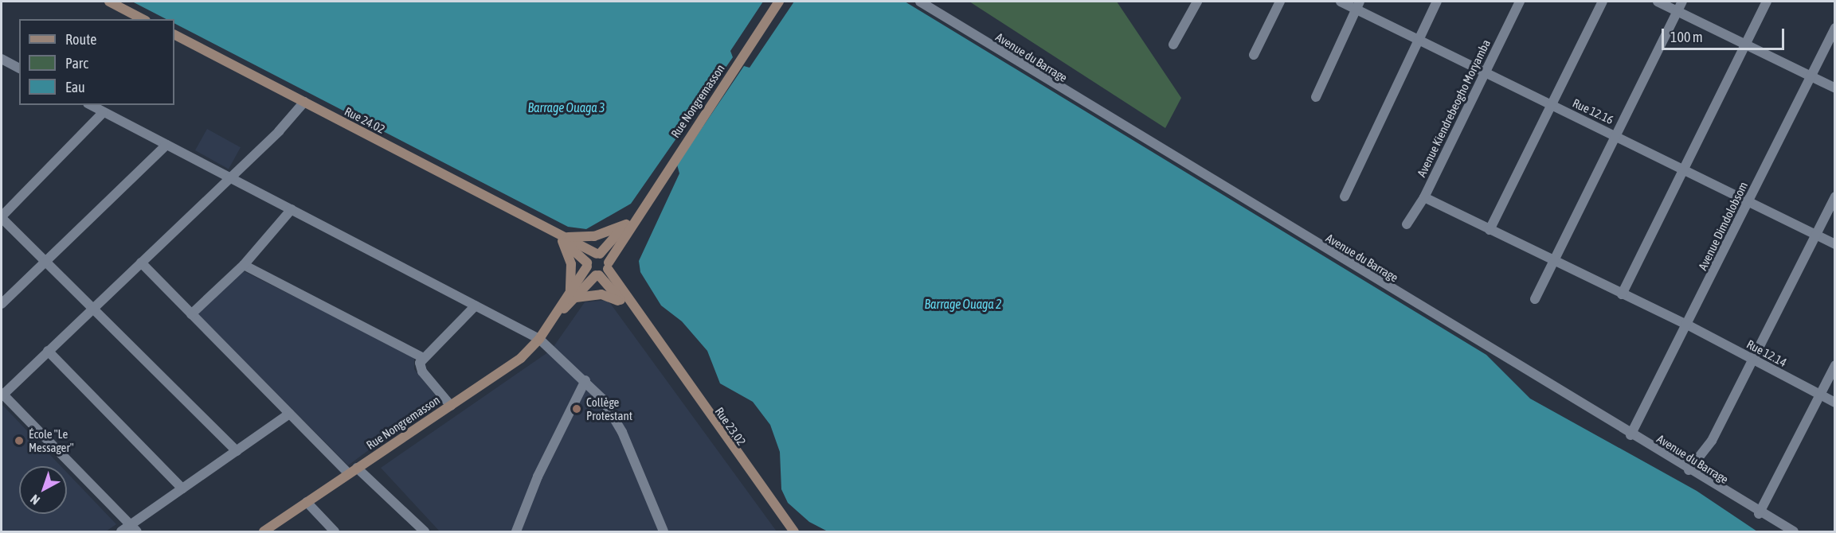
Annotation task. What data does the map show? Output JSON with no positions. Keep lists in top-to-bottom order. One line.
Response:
{"streets":{"street":["Avenue du Barrage","Rue Nongremasson","Avenue Kiendrebeogho Moryamba","Rue 12.16","Rue 24.02","Avenue Dimdolobsom","Rue 12.14","Rue 23.02"]},"crossings":[["Avenue du Barrage","Avenue Dimdolobsom"],["Rue Nongremasson","Rue 24.02"],["Rue Nongremasson","Rue 23.02"],["Avenue Kiendrebeogho Moryamba","Rue 12.16"],["Avenue Kiendrebeogho Moryamba","Rue 12.14"],["Rue 12.16","Avenue Dimdolobsom"],["Rue 24.02","Rue 23.02"],["Avenue Dimdolobsom","Rue 12.14"]],"water":["Barrage Ouaga 3","Barrage Ouaga 2"],"places":["Collège Protestant","École \"Le Messager\""],"legend":["Route","Parc","Eau"],"scale_bar":"100 m","north":"bottom left"}
